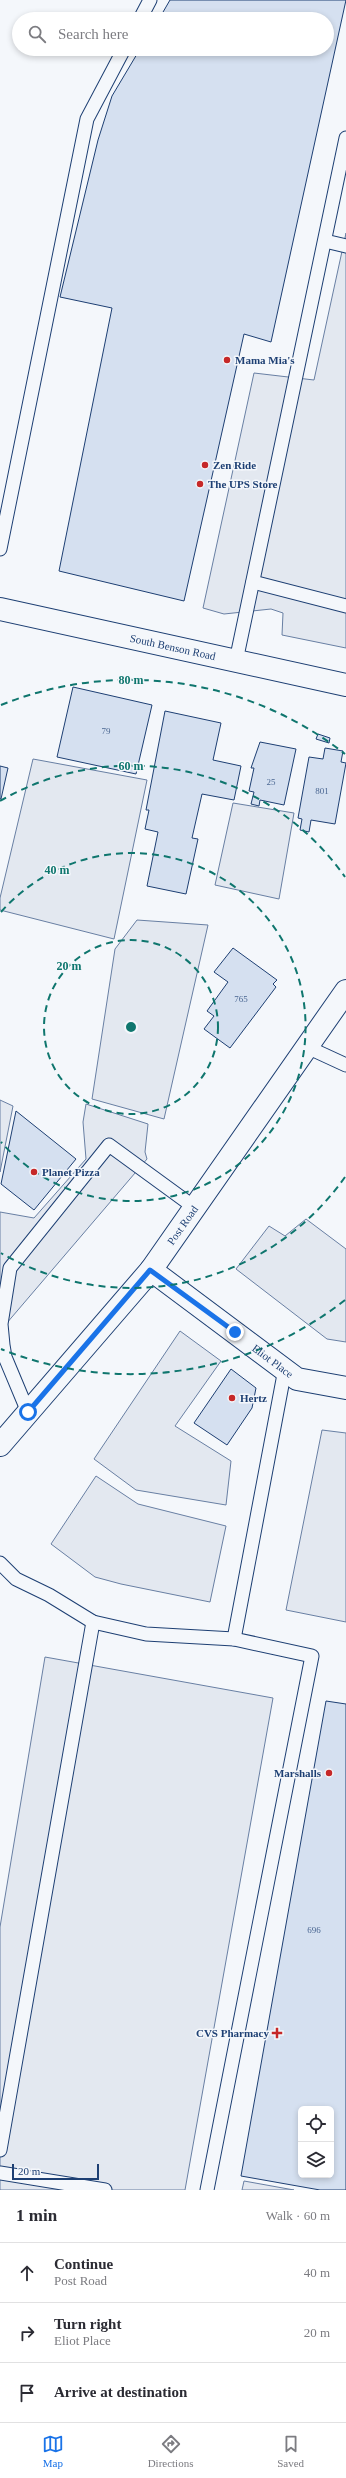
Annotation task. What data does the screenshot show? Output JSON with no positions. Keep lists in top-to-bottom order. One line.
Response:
{"streets":{"street":["South Benson Road","Post Road","Eliot Place"]},"crossings":[["Post Road","Eliot Place"]],"places":{"other":["Mama Mia's","Zen Ride","The UPS Store","Planet Pizza","Hertz","Marshalls"],"health":["CVS Pharmacy"]},"house_numbers":["79","25","801","765","696"],"scale_bar":"20 m","page":{"search":"Search here","scale":"20 m","heading":["1 min","Walk · 60 m"],"list":[["Continue","Post Road","40 m"],["Turn right","Eliot Place","20 m"],"Arrive at destination"],"nav":["Map","Directions","Saved"]},"rings":["80 m","60 m","40 m","20 m"]}
